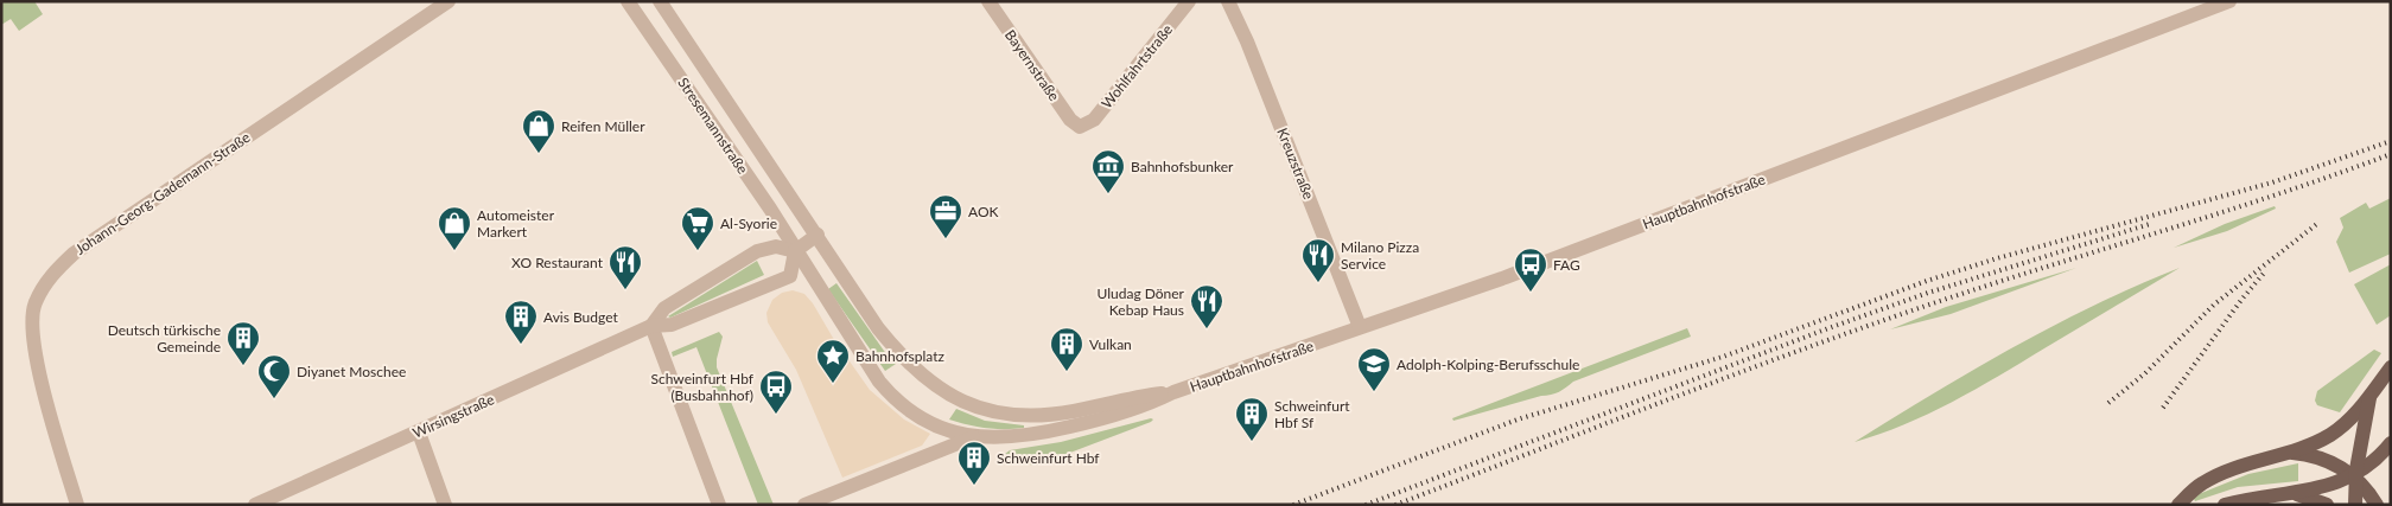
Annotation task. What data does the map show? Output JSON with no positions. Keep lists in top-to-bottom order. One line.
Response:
{"streets":{"street":["Bayernstraße","Wohlfahrtstraße","Stresemannstraße","Kreuzstraße","Johann-Georg-Gademann-Straße","Hauptbahnhofstraße","Wirsingstraße"]},"crossings":[["Bayernstraße","Wohlfahrtstraße"],["Stresemannstraße","Hauptbahnhofstraße"],["Kreuzstraße","Hauptbahnhofstraße"]],"places":{"shop":["Reifen Müller","Automeister Markert"],"museum":["Bahnhofsbunker"],"office":["AOK"],"supermarket":["Al-Syorie"],"restaurant":["Milano Pizza Service","XO Restaurant","Uludag Döner Kebap Haus"],"bus stop":["FAG","Schweinfurt Hbf (Busbahnhof)"],"building":["Avis Budget","Deutsch türkische Gemeinde","Vulkan","Schweinfurt Hbf Sf","Schweinfurt Hbf"],"place":["Bahnhofsplatz"],"school or university":["Adolph-Kolping-Berufsschule"],"mosque":["Diyanet Moschee"]}}
